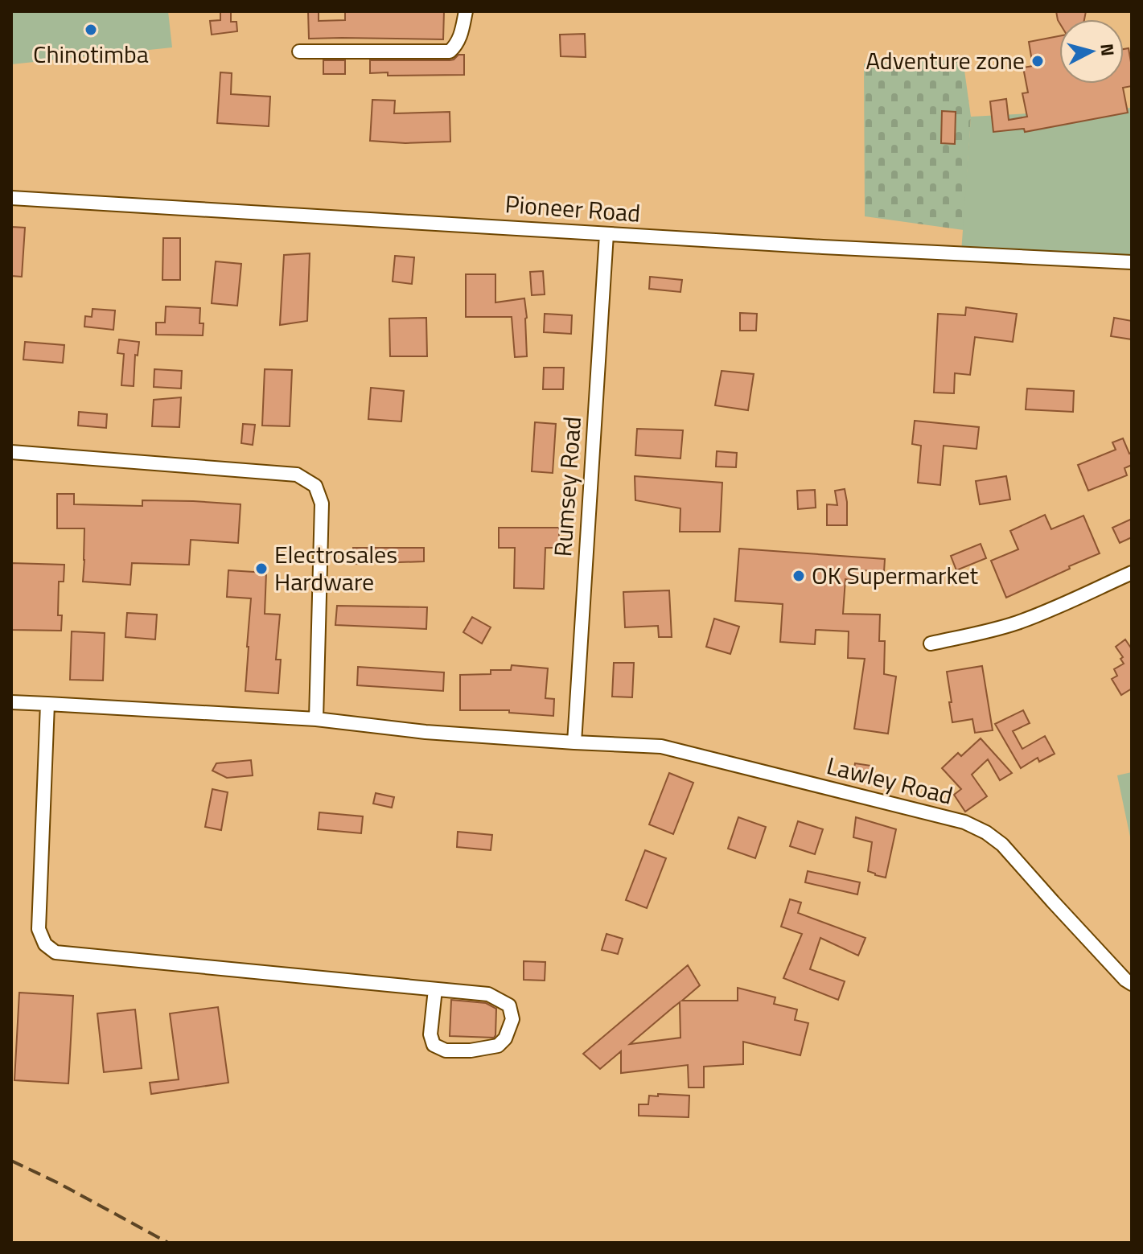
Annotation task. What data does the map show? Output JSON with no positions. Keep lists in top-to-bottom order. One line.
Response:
{"streets":{"street":["Pioneer Road","Rumsey Road","Lawley Road"]},"crossings":[["Pioneer Road","Rumsey Road"],["Rumsey Road","Lawley Road"]],"places":["Chinotimba","Adventure zone","Electrosales Hardware","OK Supermarket"],"north":"right"}
